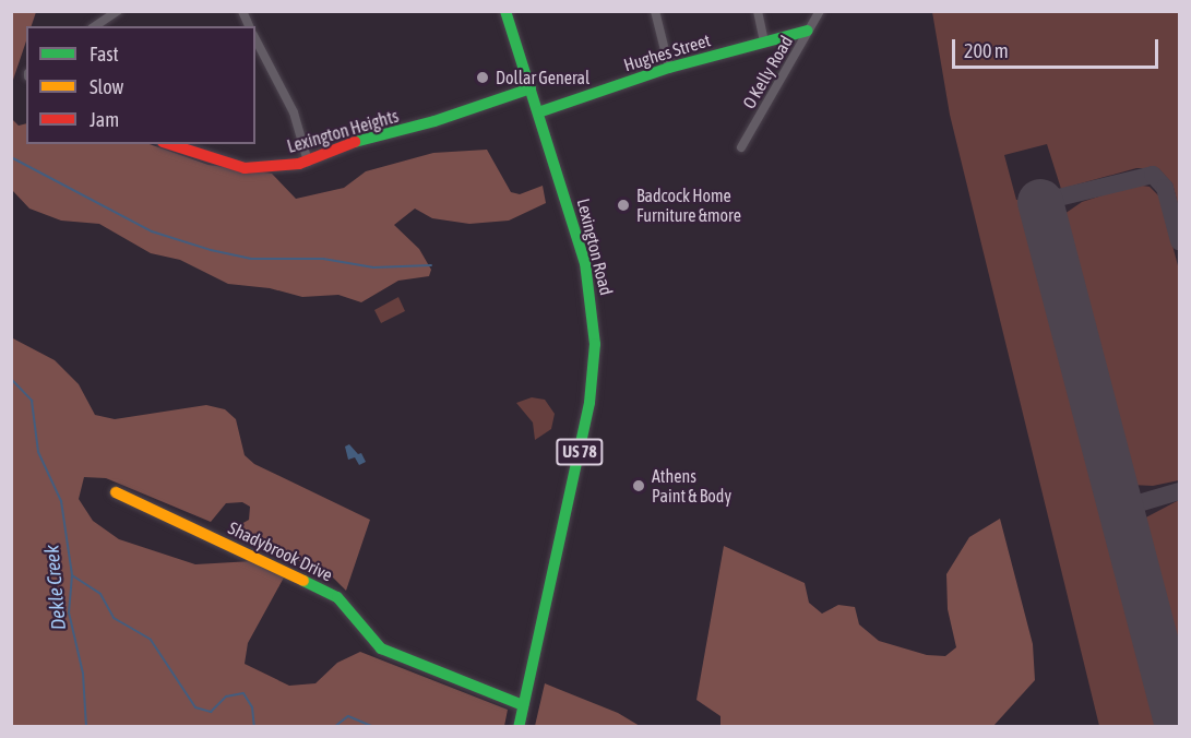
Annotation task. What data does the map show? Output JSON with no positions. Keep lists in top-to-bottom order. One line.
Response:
{"streets":{"main road":["Hughes Street","Lexington Heights","Lexington Road","US 78","Shadybrook Drive"],"street":["O Kelly Road"]},"crossings":[["Hughes Street","O Kelly Road"],["Hughes Street","Lexington Road"],["Lexington Heights","Lexington Road"],["Lexington Road","Shadybrook Drive"]],"water":["Dekle Creek"],"places":["Dollar General","Badcock Home Furniture &more","Athens Paint & Body"],"legend":["Fast","Slow","Jam"],"scale_bar":"200 m"}
